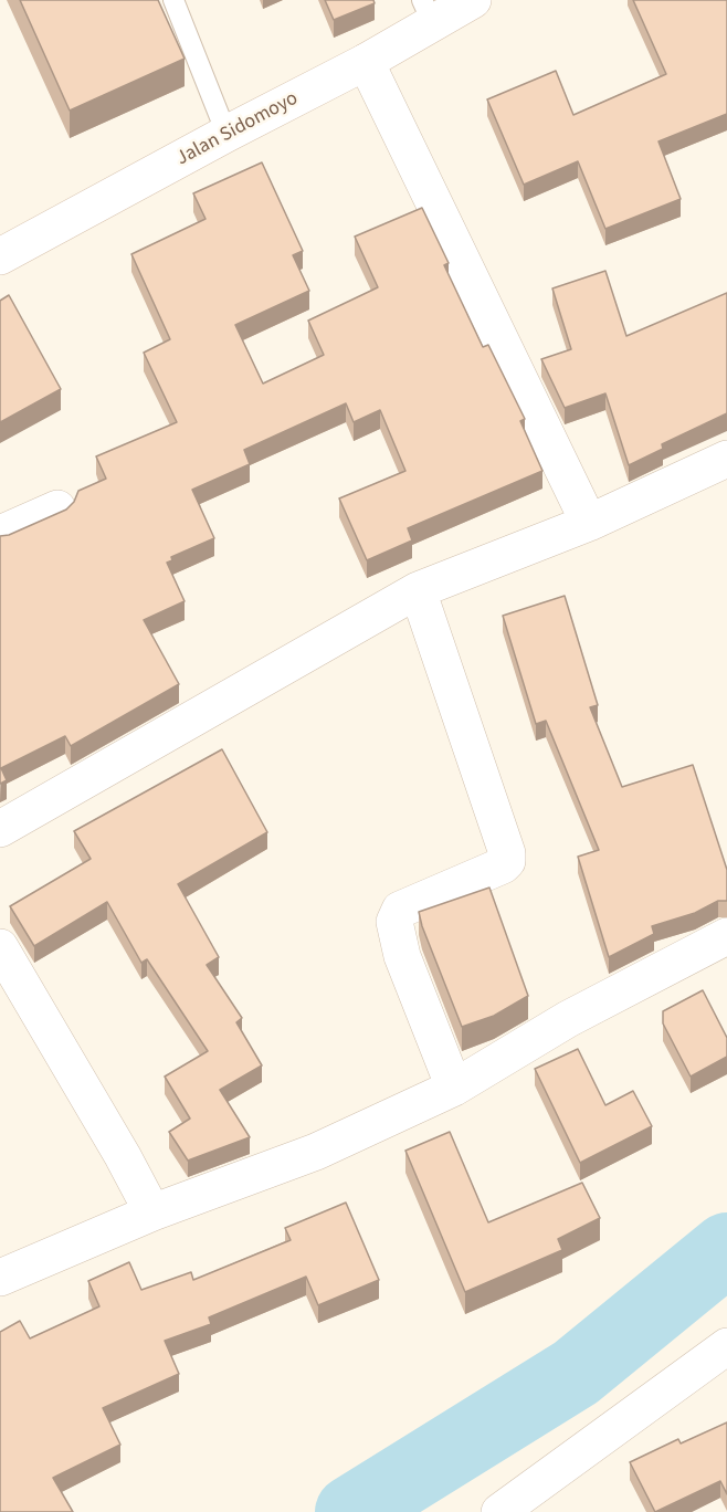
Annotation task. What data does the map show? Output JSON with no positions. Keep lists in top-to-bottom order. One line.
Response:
{"streets":{"street":["Jalan Sidomoyo"]}}
